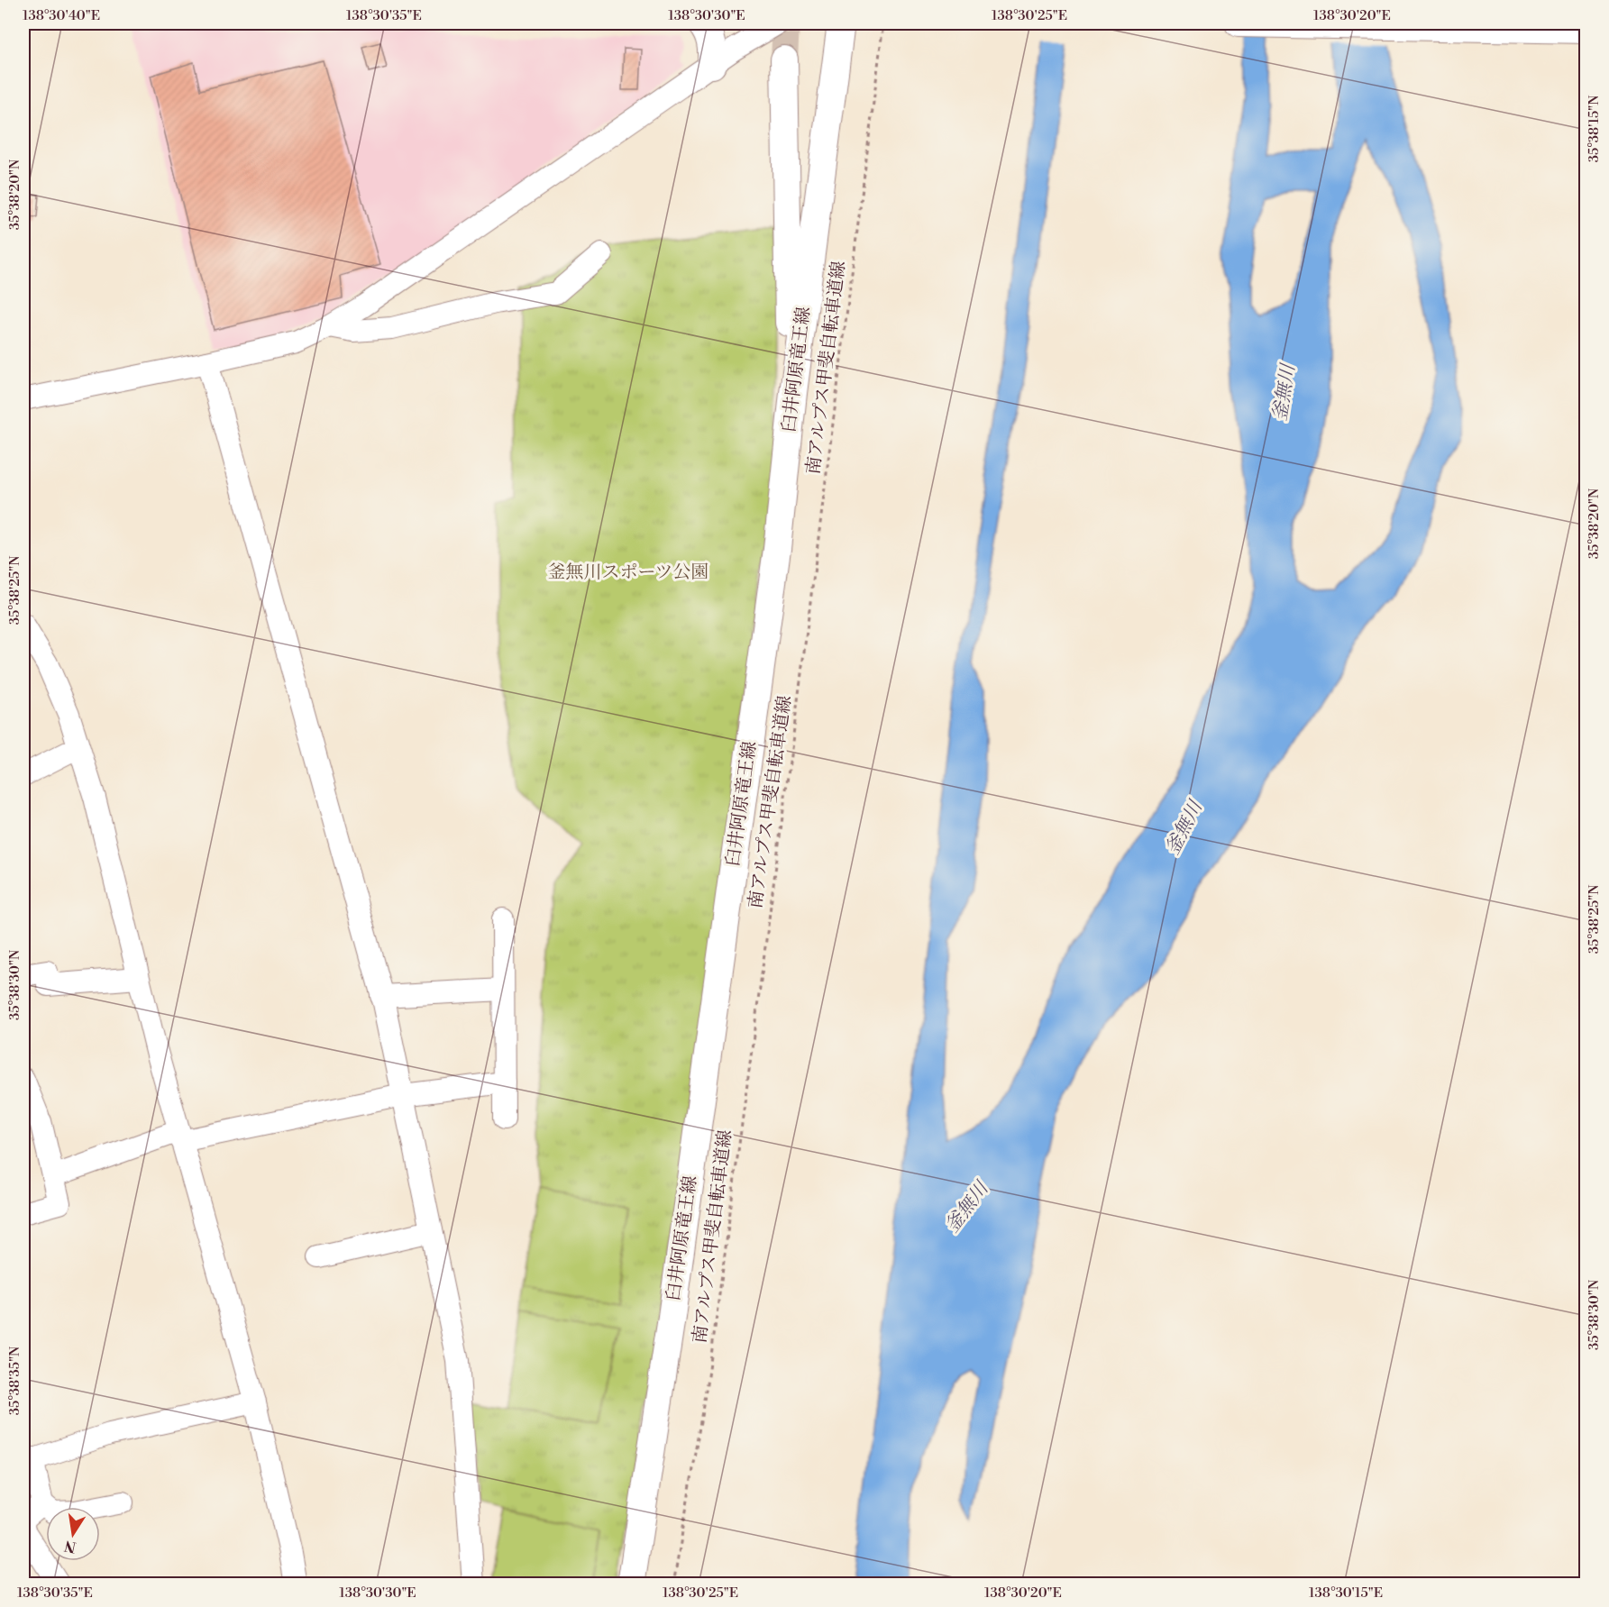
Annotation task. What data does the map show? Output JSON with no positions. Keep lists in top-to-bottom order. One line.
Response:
{"streets":{"main road":["臼井阿原竜王線"],"path":["南アルプス甲斐自転車道線"]},"water":["釜無川"],"parks":["釜無川スポーツ公園"],"north":"bottom","coordinates":["138°30'40\"E","138°30'35\"E","138°30'30\"E","138°30'25\"E","138°30'20\"E","35°38'15\"N","35°38'20\"N","35°38'25\"N","35°38'30\"N","35°38'35\"N","138°30'15\"E"]}
